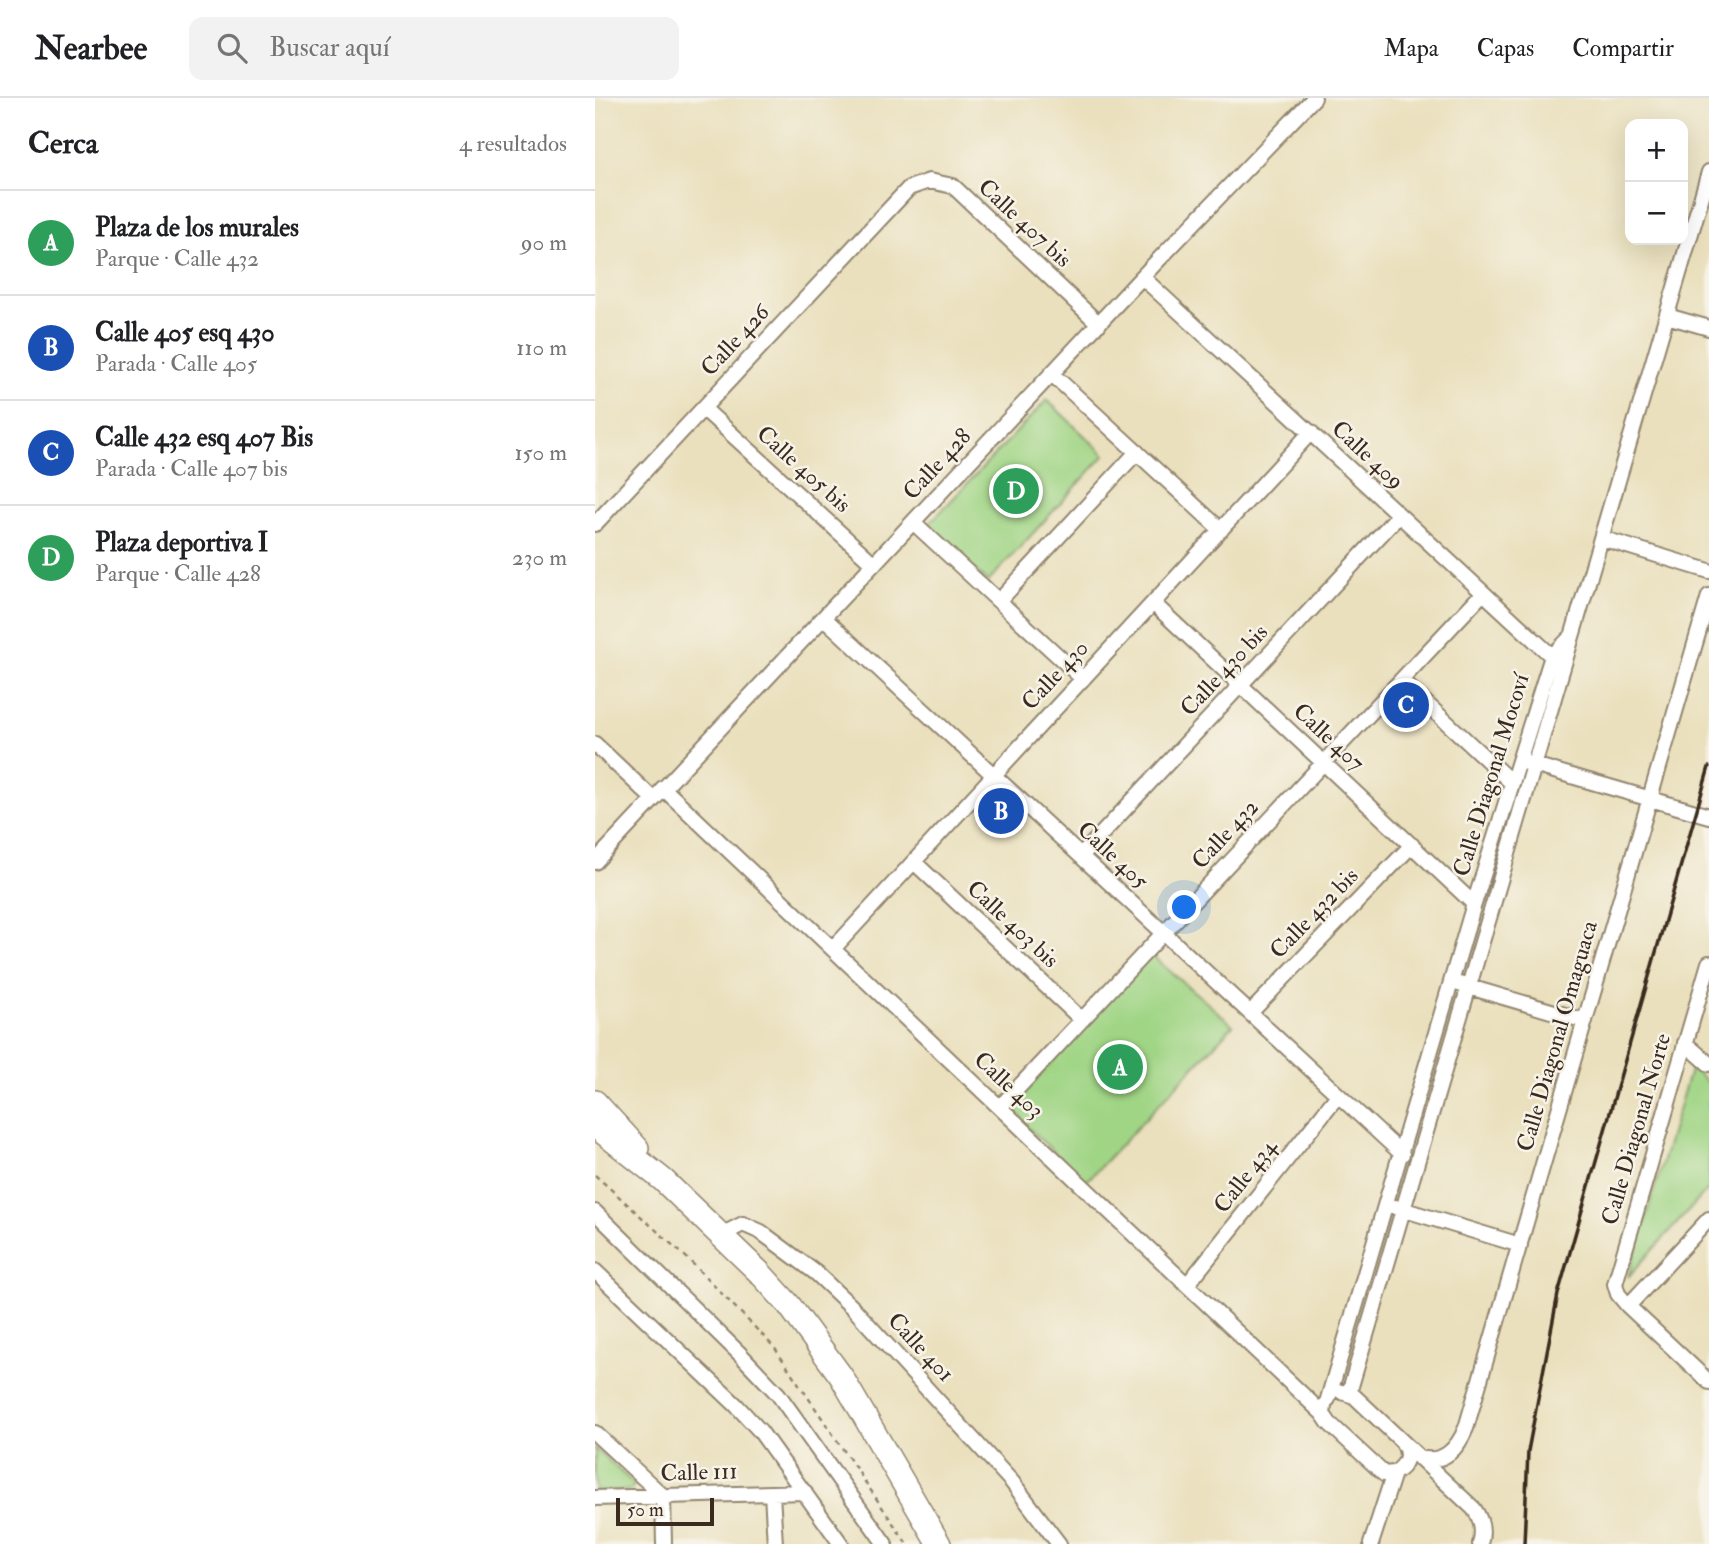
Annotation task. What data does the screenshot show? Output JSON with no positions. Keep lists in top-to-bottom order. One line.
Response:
{"streets":{"street":["Calle 407 bis","Calle 426","Calle 409","Calle 428","Calle 405 bis","Calle 430 bis","Calle 430","Calle 407","Calle Diagonal Mocoví","Calle 432","Calle 405","Calle 432 bis","Calle 403 bis","Calle Diagonal Omaguaca","Calle 403","Calle Diagonal Norte","Calle 434","Calle 401","Calle 111"]},"crossings":[["Calle 407 bis","Calle 426"],["Calle 407 bis","Calle 428"],["Calle 426","Calle 405 bis"],["Calle 409","Calle 428"],["Calle 409","Calle 430 bis"],["Calle 409","Calle 430"],["Calle 409","Calle Diagonal Mocoví"],["Calle 409","Calle 432"],["Calle 428","Calle 405 bis"],["Calle 428","Calle 405"],["Calle 428","Calle 403"],["Calle 430 bis","Calle 407"],["Calle 430 bis","Calle 405"],["Calle 430","Calle 407"],["Calle 430","Calle 405"],["Calle 430","Calle 403 bis"],["Calle 430","Calle 403"],["Calle 407","Calle Diagonal Mocoví"],["Calle 407","Calle 432"],["Calle 407","Calle 432 bis"],["Calle Diagonal Mocoví","Calle 405"],["Calle 432","Calle 405"],["Calle 432","Calle 403 bis"],["Calle 432","Calle 403"],["Calle 405","Calle 432 bis"],["Calle 405","Calle 434"],["Calle 403","Calle 434"]],"scale_bar":"50 m","page":{"header":"Nearbee","search":"Buscar aquí","nav":["Mapa","Capas","Compartir"],"heading":["Cerca","4 resultados"],"map_buttons":["+","−"],"list":[{"mark":"A","name":"Plaza de los murales","note":"Parque · Calle 432","value":"90 m"},{"mark":"B","name":"Calle 405 esq 430","note":"Parada · Calle 405","value":"110 m"},{"mark":"C","name":"Calle 432 esq 407 Bis","note":"Parada · Calle 407 bis","value":"150 m"},{"mark":"D","name":"Plaza deportiva I","note":"Parque · Calle 428","value":"230 m"}],"pins":["D","C","B","A"],"scale":"50 m"}}
